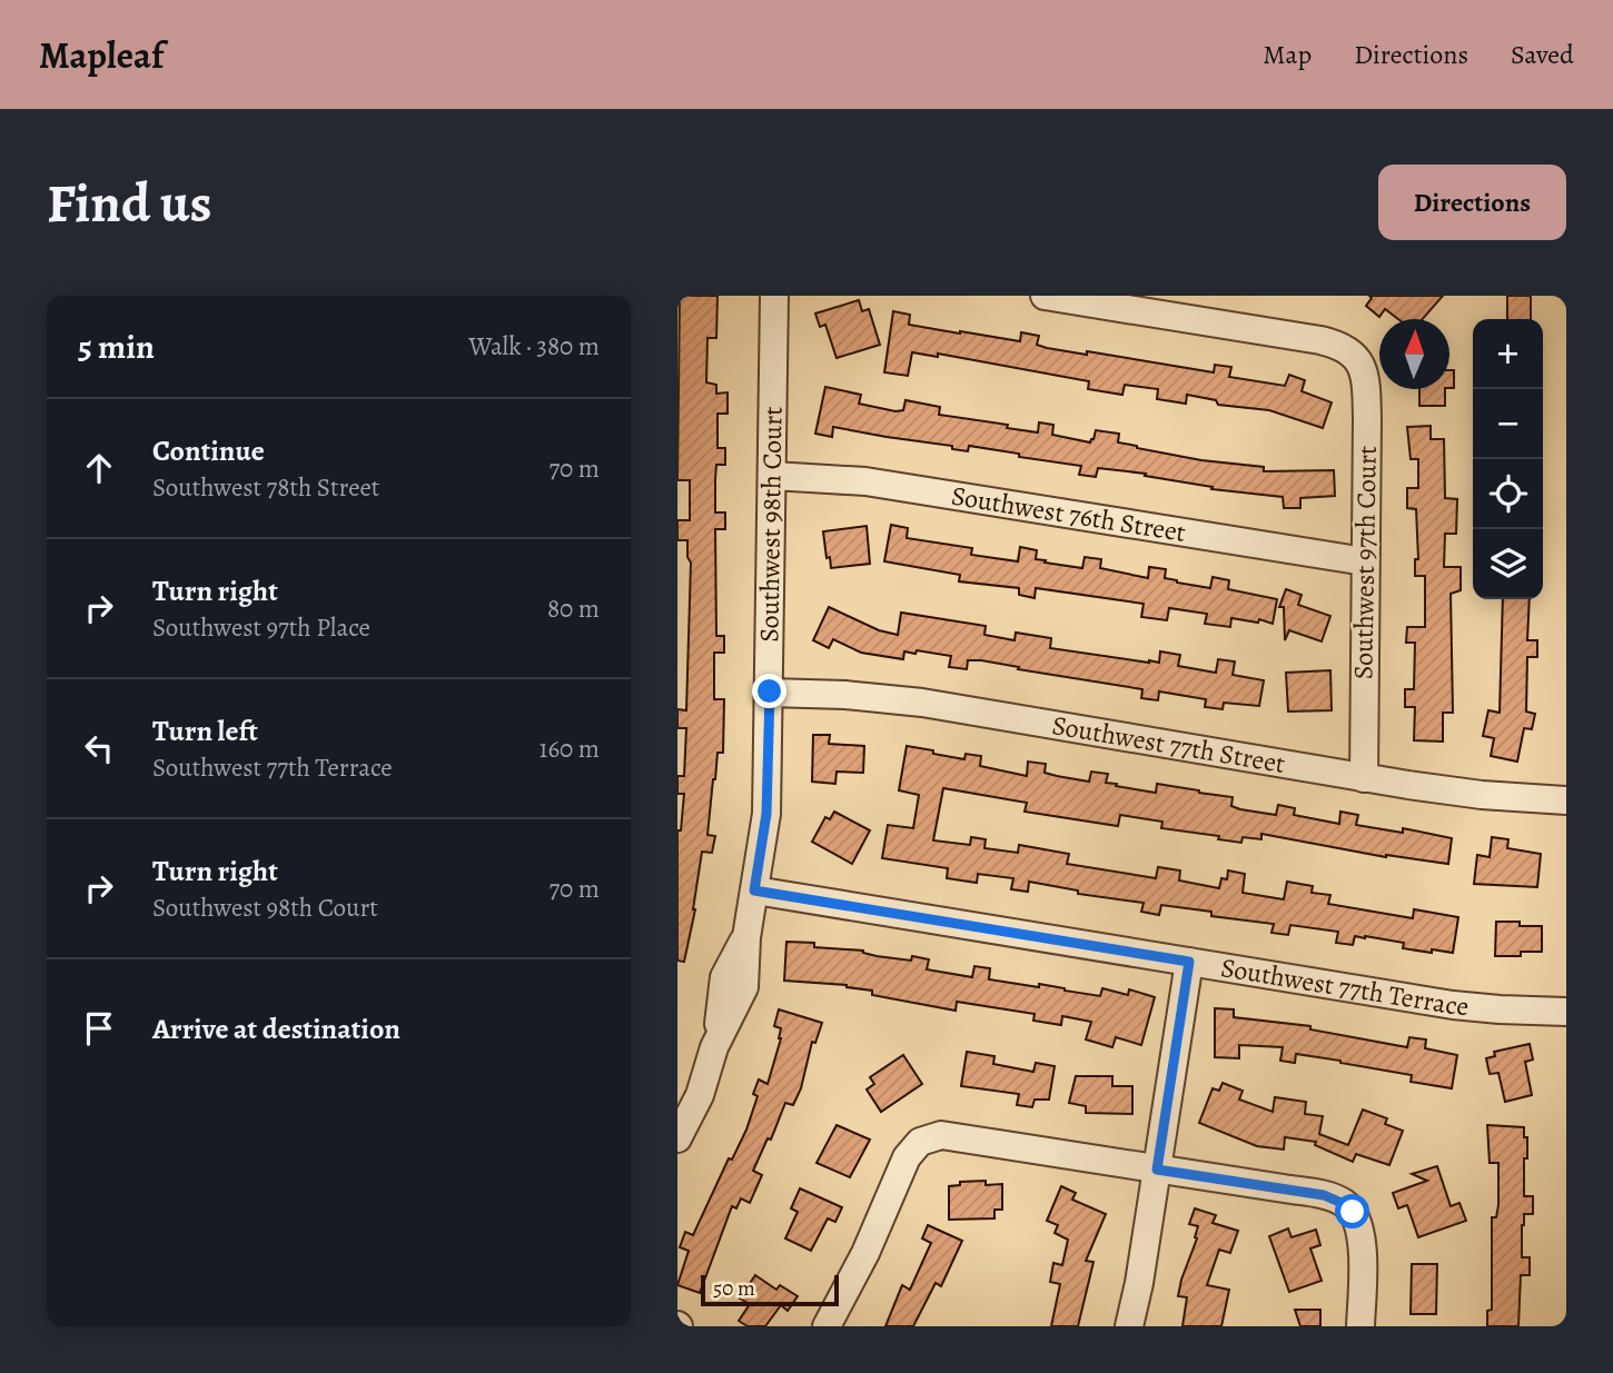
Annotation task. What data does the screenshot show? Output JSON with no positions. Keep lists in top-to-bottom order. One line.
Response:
{"streets":{"street":["Southwest 76th Street","Southwest 98th Court","Southwest 97th Court","Southwest 77th Street","Southwest 77th Terrace"]},"crossings":[["Southwest 76th Street","Southwest 98th Court"],["Southwest 76th Street","Southwest 97th Court"],["Southwest 98th Court","Southwest 77th Street"],["Southwest 98th Court","Southwest 77th Terrace"],["Southwest 97th Court","Southwest 77th Street"]],"scale_bar":"50 m","north":"top","page":{"header":"Mapleaf","nav":["Map","Directions","Saved"],"buttons":"Directions","title":"Find us","heading":["5 min","Walk · 380 m"],"map_buttons":["+","−"],"list":[["Continue","Southwest 78th Street","70 m"],["Turn right","Southwest 97th Place","80 m"],["Turn left","Southwest 77th Terrace","160 m"],["Turn right","Southwest 98th Court","70 m"],"Arrive at destination"],"scale":"50 m"}}
